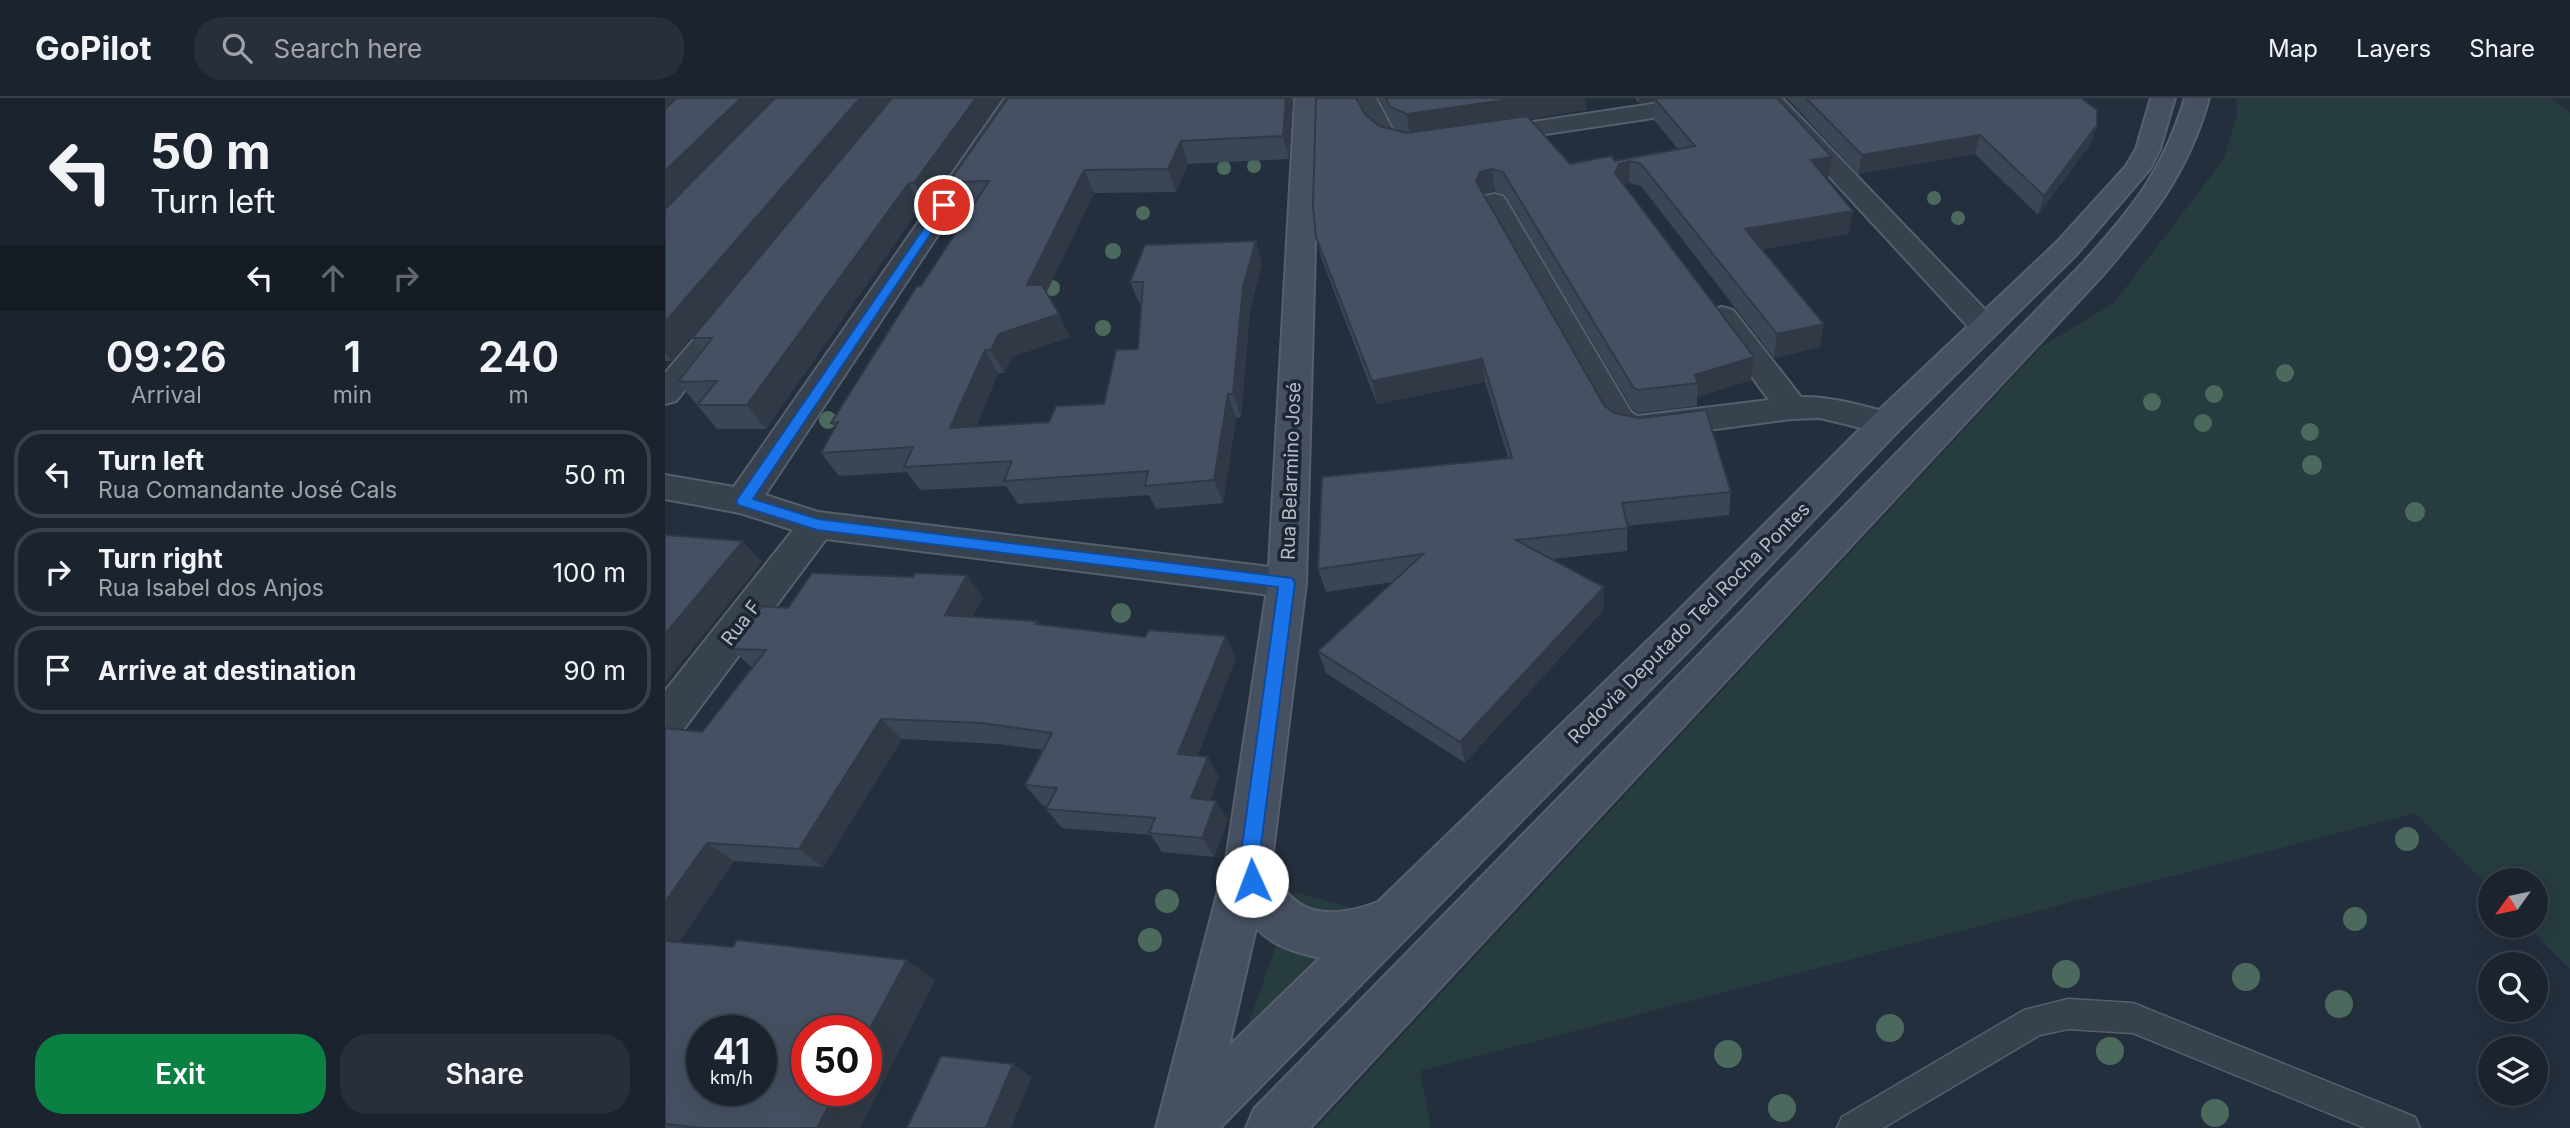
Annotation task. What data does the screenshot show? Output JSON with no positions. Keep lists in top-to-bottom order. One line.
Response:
{"streets":{"main road":["Rua Belarmino José","Rodovia Deputado Ted Rocha Pontes"],"street":["Rua F"]},"crossings":[["Rua Belarmino José","Rodovia Deputado Ted Rocha Pontes"]],"north":"bottom left","page":{"header":"GoPilot","search":"Search here","nav":["Map","Layers","Share"],"turn":["50 m","Turn left"],"eta":["09:26","Arrival","1","min","240","m"],"list":[{"name":"Turn left","note":"Rua Comandante José Cals","value":"50 m"},{"name":"Turn right","note":"Rua Isabel dos Anjos","value":"100 m"},{"name":"Arrive at destination","value":"90 m"}],"speed":"41 km/h","limit":"50","buttons":["Exit","Share"]}}
